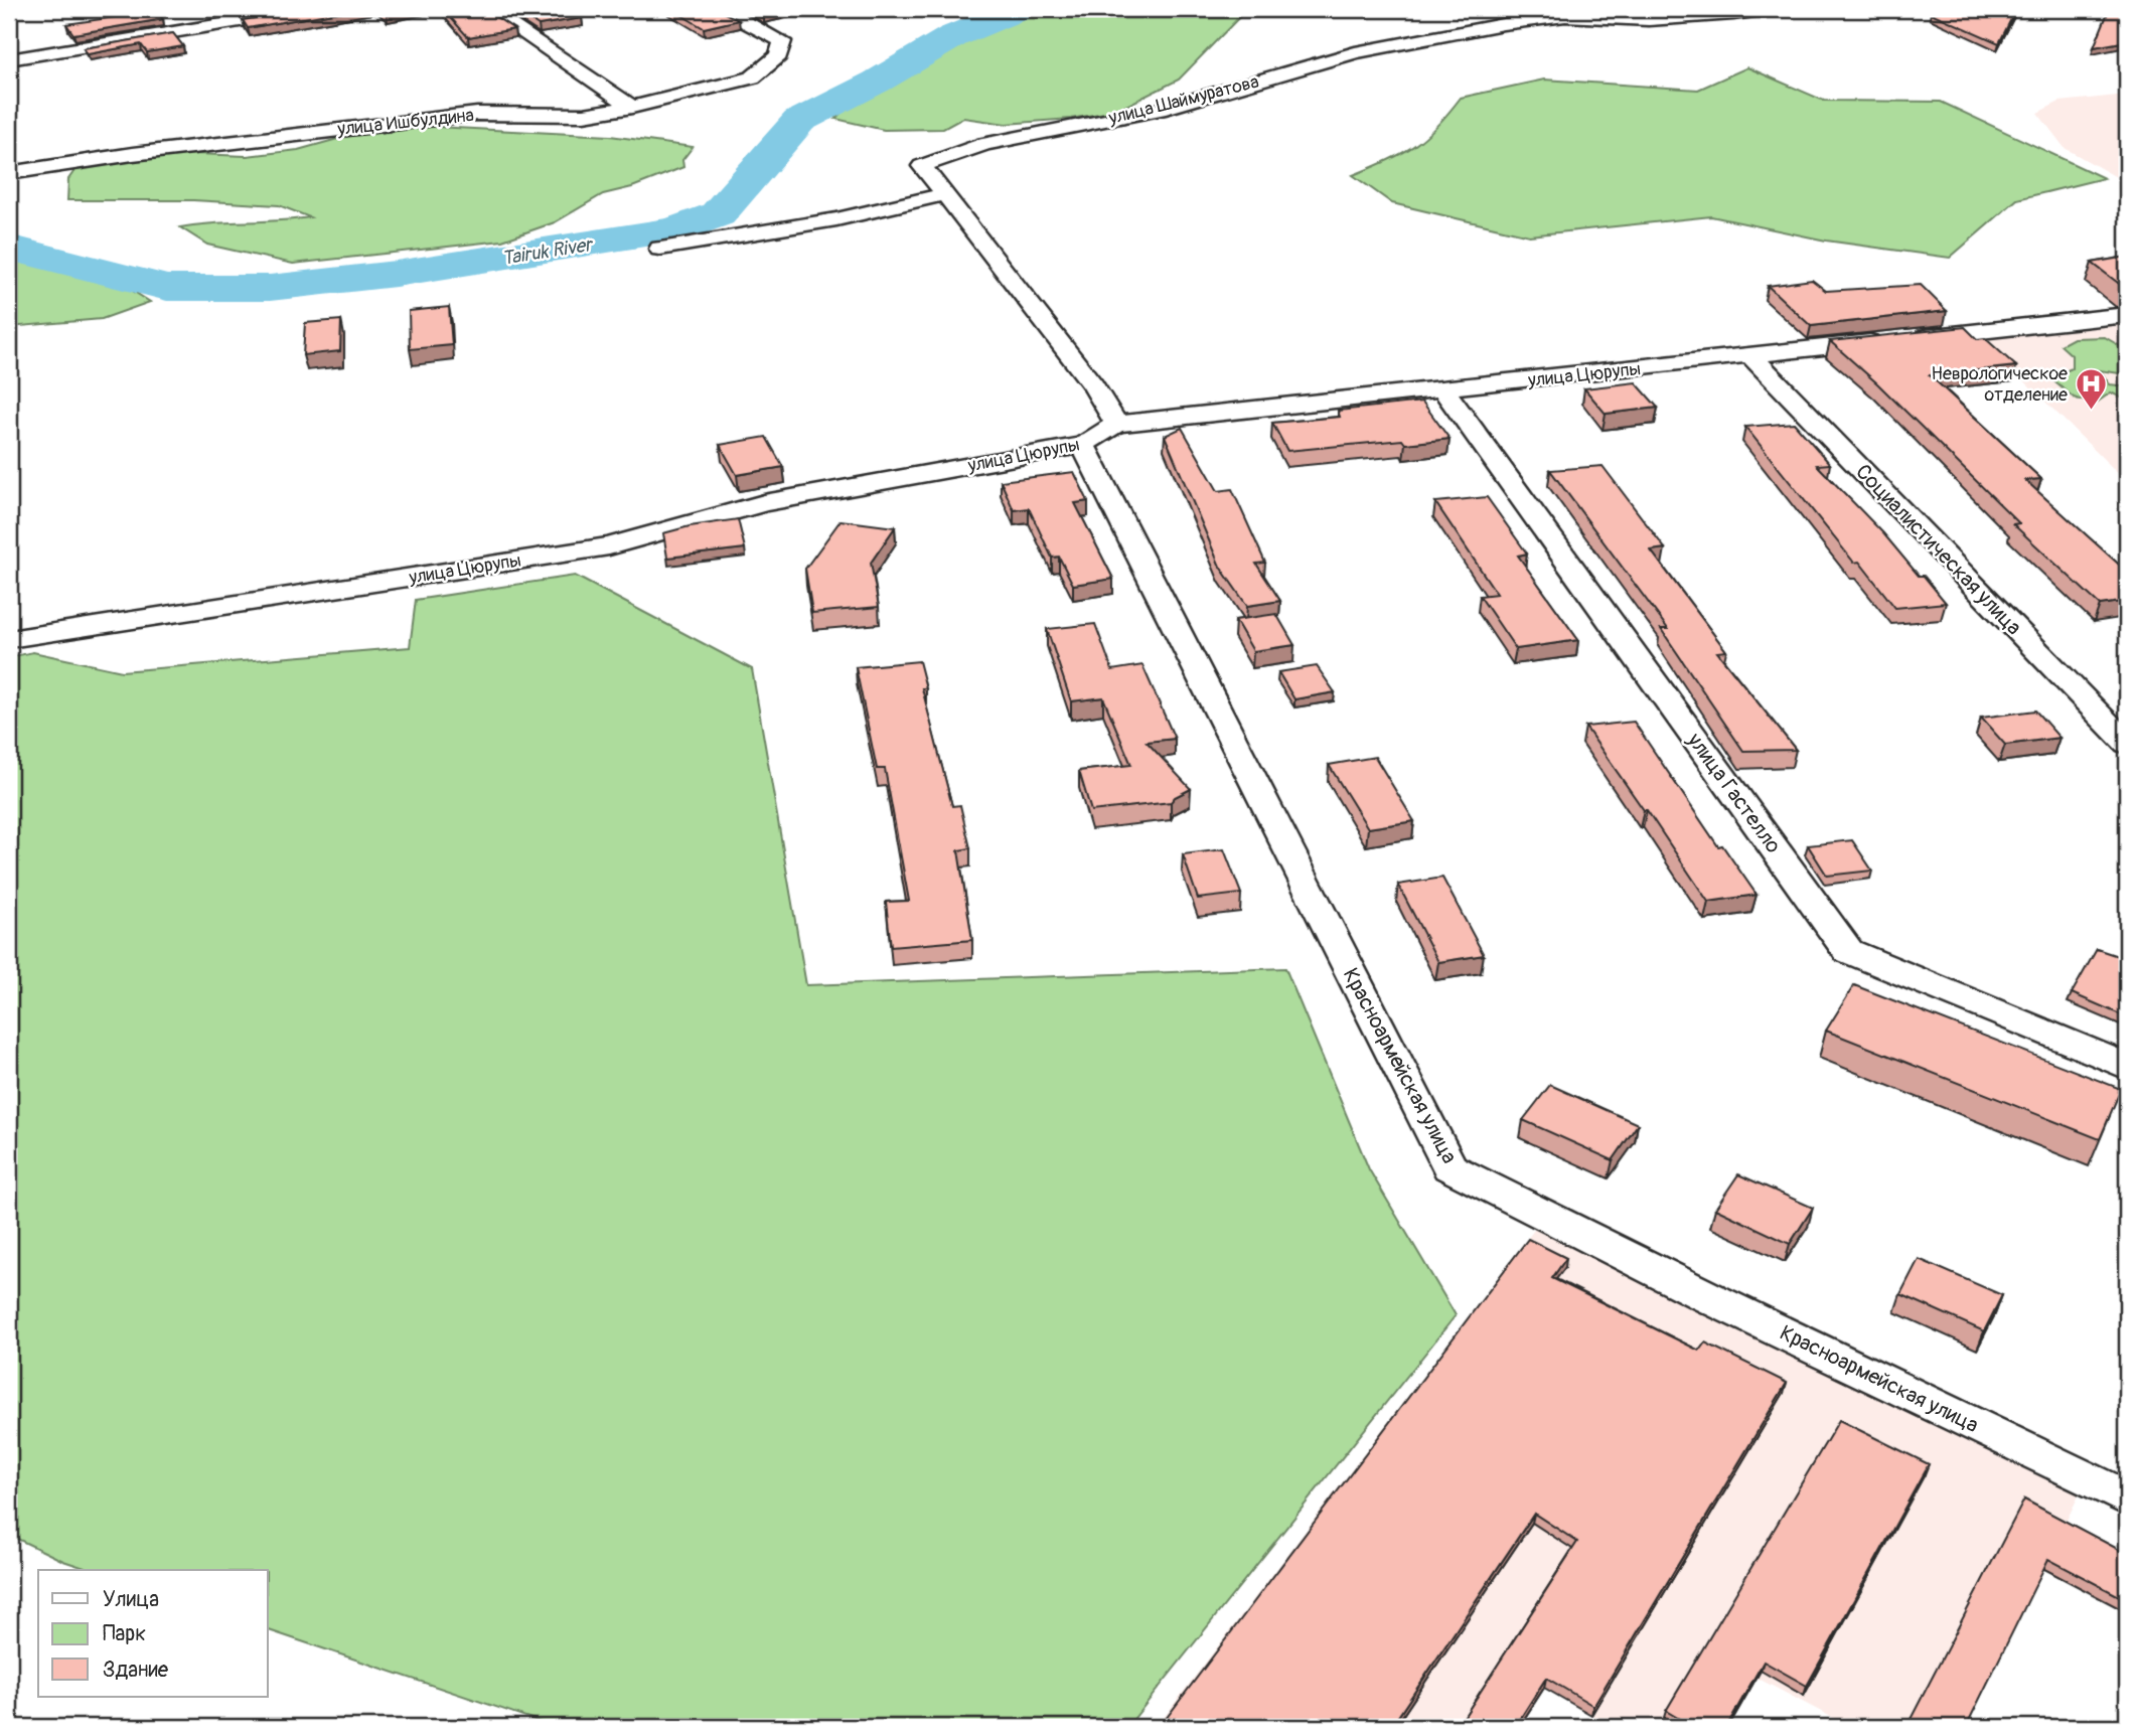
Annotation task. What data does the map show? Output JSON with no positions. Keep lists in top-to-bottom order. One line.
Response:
{"streets":{"street":["улица Шаймуратова","улица Ишбулдина","улица Цюрупы","Социалистическая улица","улица Гастелло","Красноармейская улица"]},"crossings":[["улица Цюрупы","Социалистическая улица"],["улица Цюрупы","улица Гастелло"],["улица Цюрупы","Красноармейская улица"]],"water":["Tairuk River"],"places":{"hospital":["Неврологическое отделение"]},"legend":["Улица","Парк","Здание"]}
